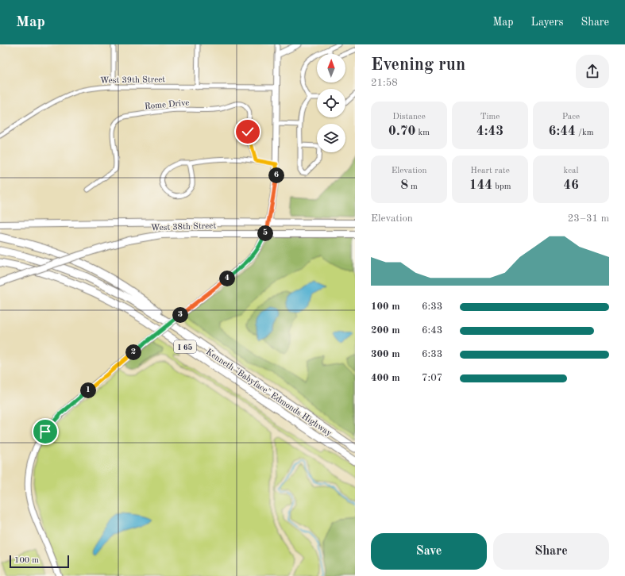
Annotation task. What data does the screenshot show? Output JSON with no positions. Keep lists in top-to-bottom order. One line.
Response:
{"streets":{"highway":["I 65","Kenneth \"Babyface\" Edmonds Highway"],"main road":["West 38th Street"],"street":["West 39th Street","Rome Drive"]},"scale_bar":"100 m","north":"top","page":{"header":"Map","nav":["Map","Layers","Share"],"heading":["Evening run","21:58"],"stats":[["Distance","0.70 km"],["Time","4:43"],["Pace","6:44 /km"],["Elevation","8 m"],["Heart rate","144 bpm"],["kcal","46"]],"pins":["6","5","4","3","2","1"],"chart":["Elevation","23–31 m"],"list":[{"name":"100 m","note":"6:33"},{"name":"200 m","note":"6:43"},{"name":"300 m","note":"6:33"},{"name":"400 m","note":"7:07"}],"buttons":["Save","Share"],"scale":"100 m"}}
